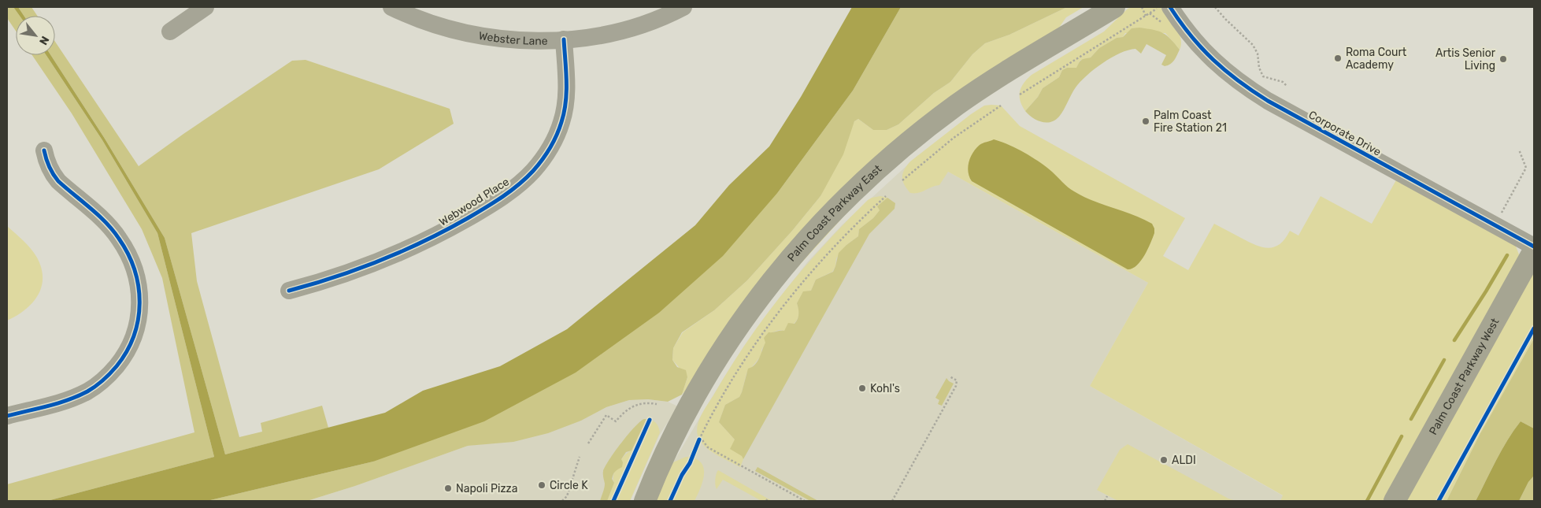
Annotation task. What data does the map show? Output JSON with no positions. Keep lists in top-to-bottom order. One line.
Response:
{"streets":{"main road":["Palm Coast Parkway East","Palm Coast Parkway West"],"street":["Webster Lane","Corporate Drive","Webwood Place"]},"crossings":[["Webster Lane","Webwood Place"]],"places":["Roma Court Academy","Artis Senior Living","Palm Coast Fire Station 21","Kohl's","ALDI","Circle K","Napoli Pizza"],"north":"bottom right"}
